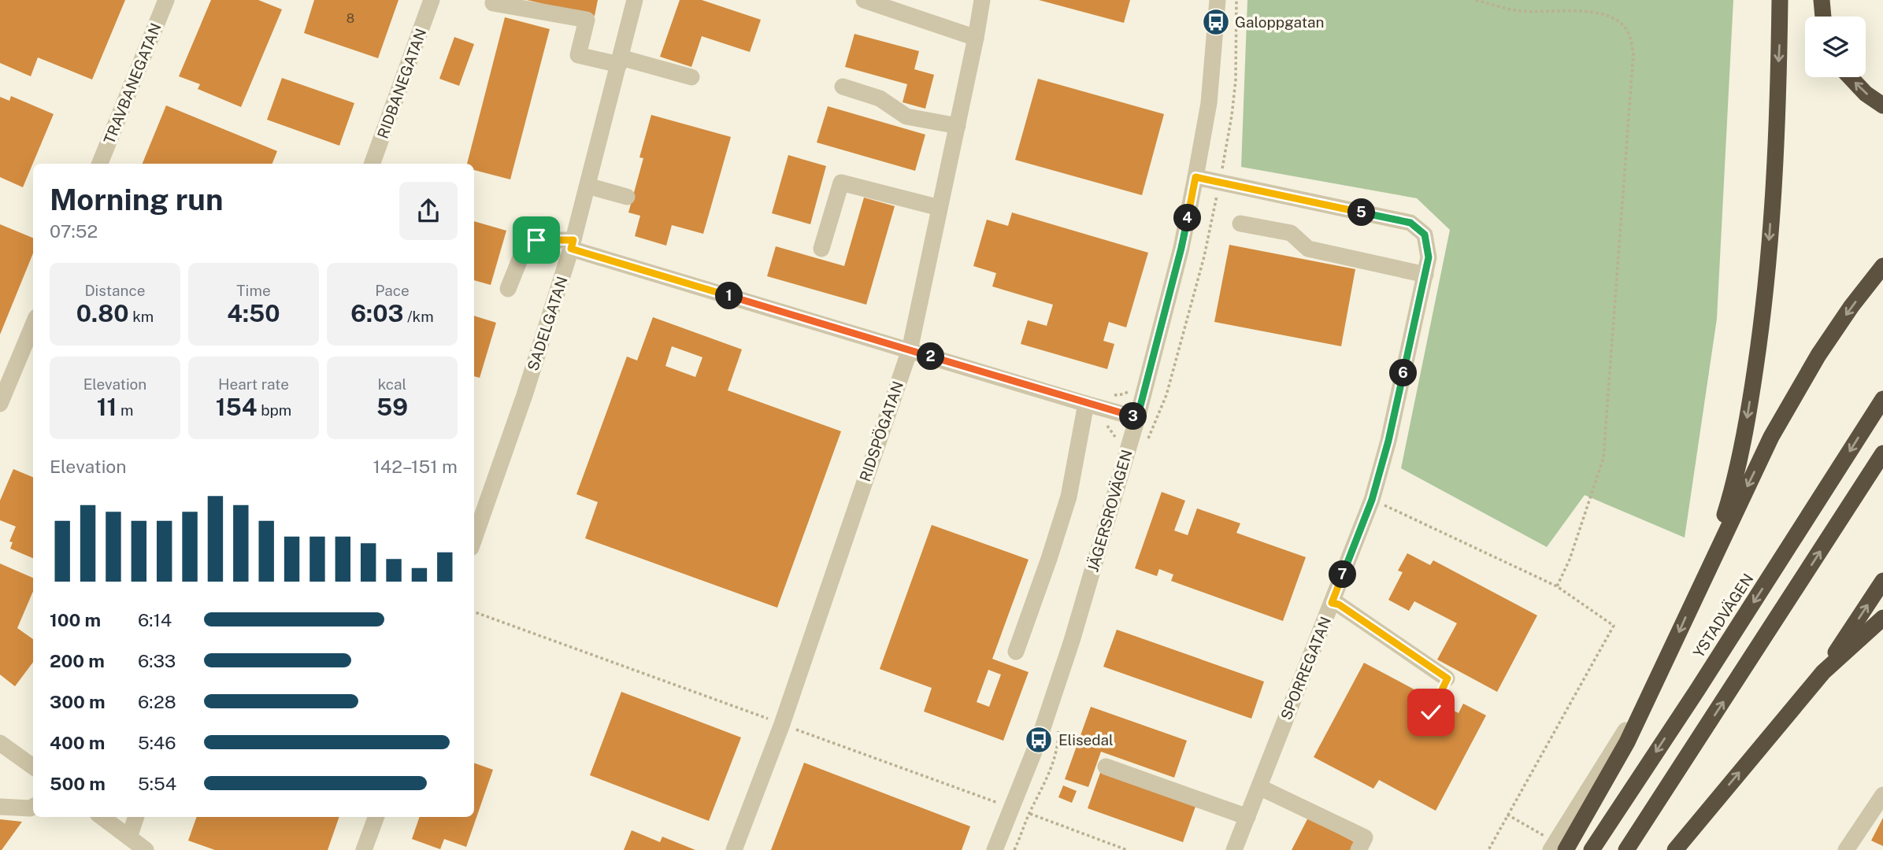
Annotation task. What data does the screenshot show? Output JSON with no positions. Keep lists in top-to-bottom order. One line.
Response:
{"streets":{"highway":["YSTADVÄGEN"],"street":["TRAVBANEGATAN","RIDBANEGATAN","SADELGATAN","RIDSPÖGATAN","JÄGERSROVÄGEN","SPORREGATAN"]},"crossings":[["JÄGERSROVÄGEN","SPORREGATAN"]],"places":{"bus stop":["Galoppgatan","Elisedal"]},"house_numbers":["8"],"page":{"heading":["Morning run","07:52"],"pins":["5","4","1","2","6","3","7"],"stats":[["Distance","0.80 km"],["Time","4:50"],["Pace","6:03 /km"],["Elevation","11 m"],["Heart rate","154 bpm"],["kcal","59"]],"chart":["Elevation","142–151 m"],"list":[{"name":"100 m","note":"6:14"},{"name":"200 m","note":"6:33"},{"name":"300 m","note":"6:28"},{"name":"400 m","note":"5:46"},{"name":"500 m","note":"5:54"}]}}
